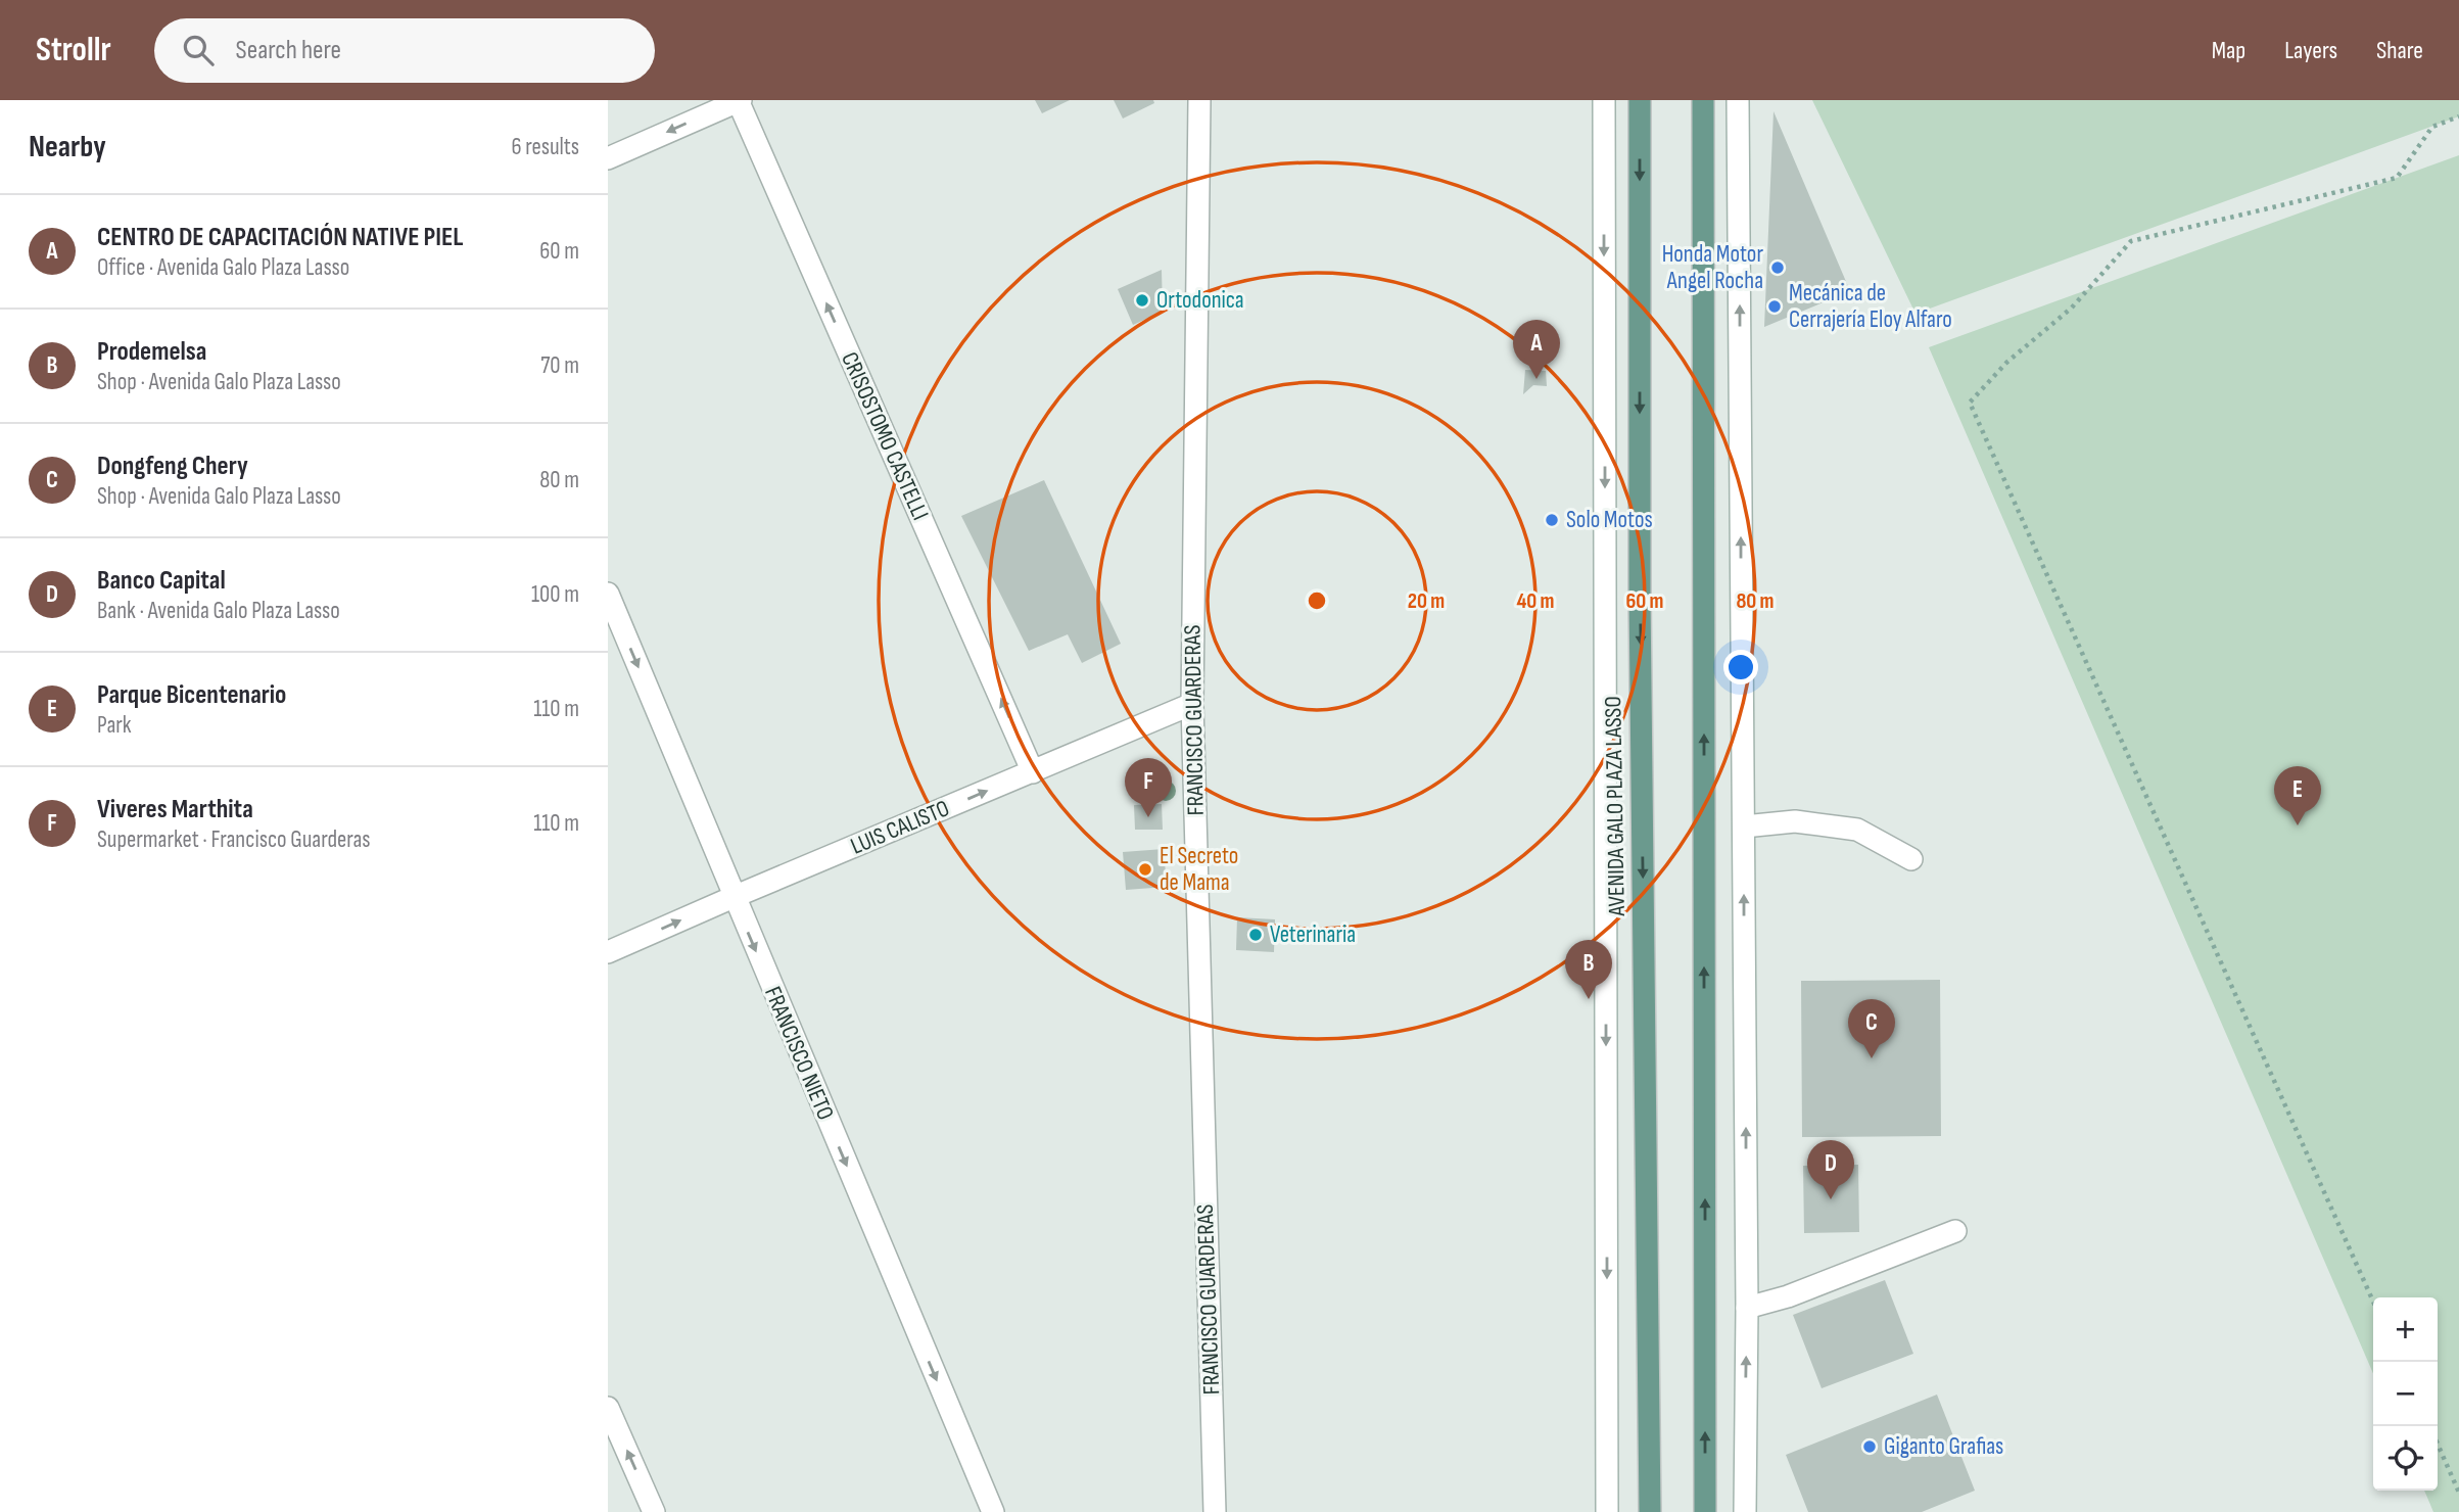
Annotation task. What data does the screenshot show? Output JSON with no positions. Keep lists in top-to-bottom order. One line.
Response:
{"streets":{"main road":["AVENIDA GALO PLAZA LASSO"],"street":["CRISOSTOMO CASTELLI","FRANCISCO GUARDERAS","LUIS CALISTO","FRANCISCO NIETO"]},"crossings":[["CRISOSTOMO CASTELLI","LUIS CALISTO"],["FRANCISCO GUARDERAS","LUIS CALISTO"],["LUIS CALISTO","FRANCISCO NIETO"]],"one_way":["CRISOSTOMO CASTELLI","LUIS CALISTO","FRANCISCO NIETO"],"places":["Honda Motor Angel Rocha","Ortodonica","Mecánica de Cerrajería Eloy Alfaro","Solo Motos","El Secreto de Mama","Veterinaria","Giganto Grafias"],"page":{"header":"Strollr","search":"Search here","nav":["Map","Layers","Share"],"heading":["Nearby","6 results"],"list":[{"mark":"A","name":"CENTRO DE CAPACITACIÓN NATIVE PIEL","note":"Office · Avenida Galo Plaza Lasso","value":"60 m"},{"mark":"B","name":"Prodemelsa","note":"Shop · Avenida Galo Plaza Lasso","value":"70 m"},{"mark":"C","name":"Dongfeng Chery","note":"Shop · Avenida Galo Plaza Lasso","value":"80 m"},{"mark":"D","name":"Banco Capital","note":"Bank · Avenida Galo Plaza Lasso","value":"100 m"},{"mark":"E","name":"Parque Bicentenario","note":"Park","value":"110 m"},{"mark":"F","name":"Viveres Marthita","note":"Supermarket · Francisco Guarderas","value":"110 m"}],"pins":["A","F","E","B","C","D"],"map_buttons":["+","−"]},"rings":["20 m","40 m","60 m","80 m"]}
